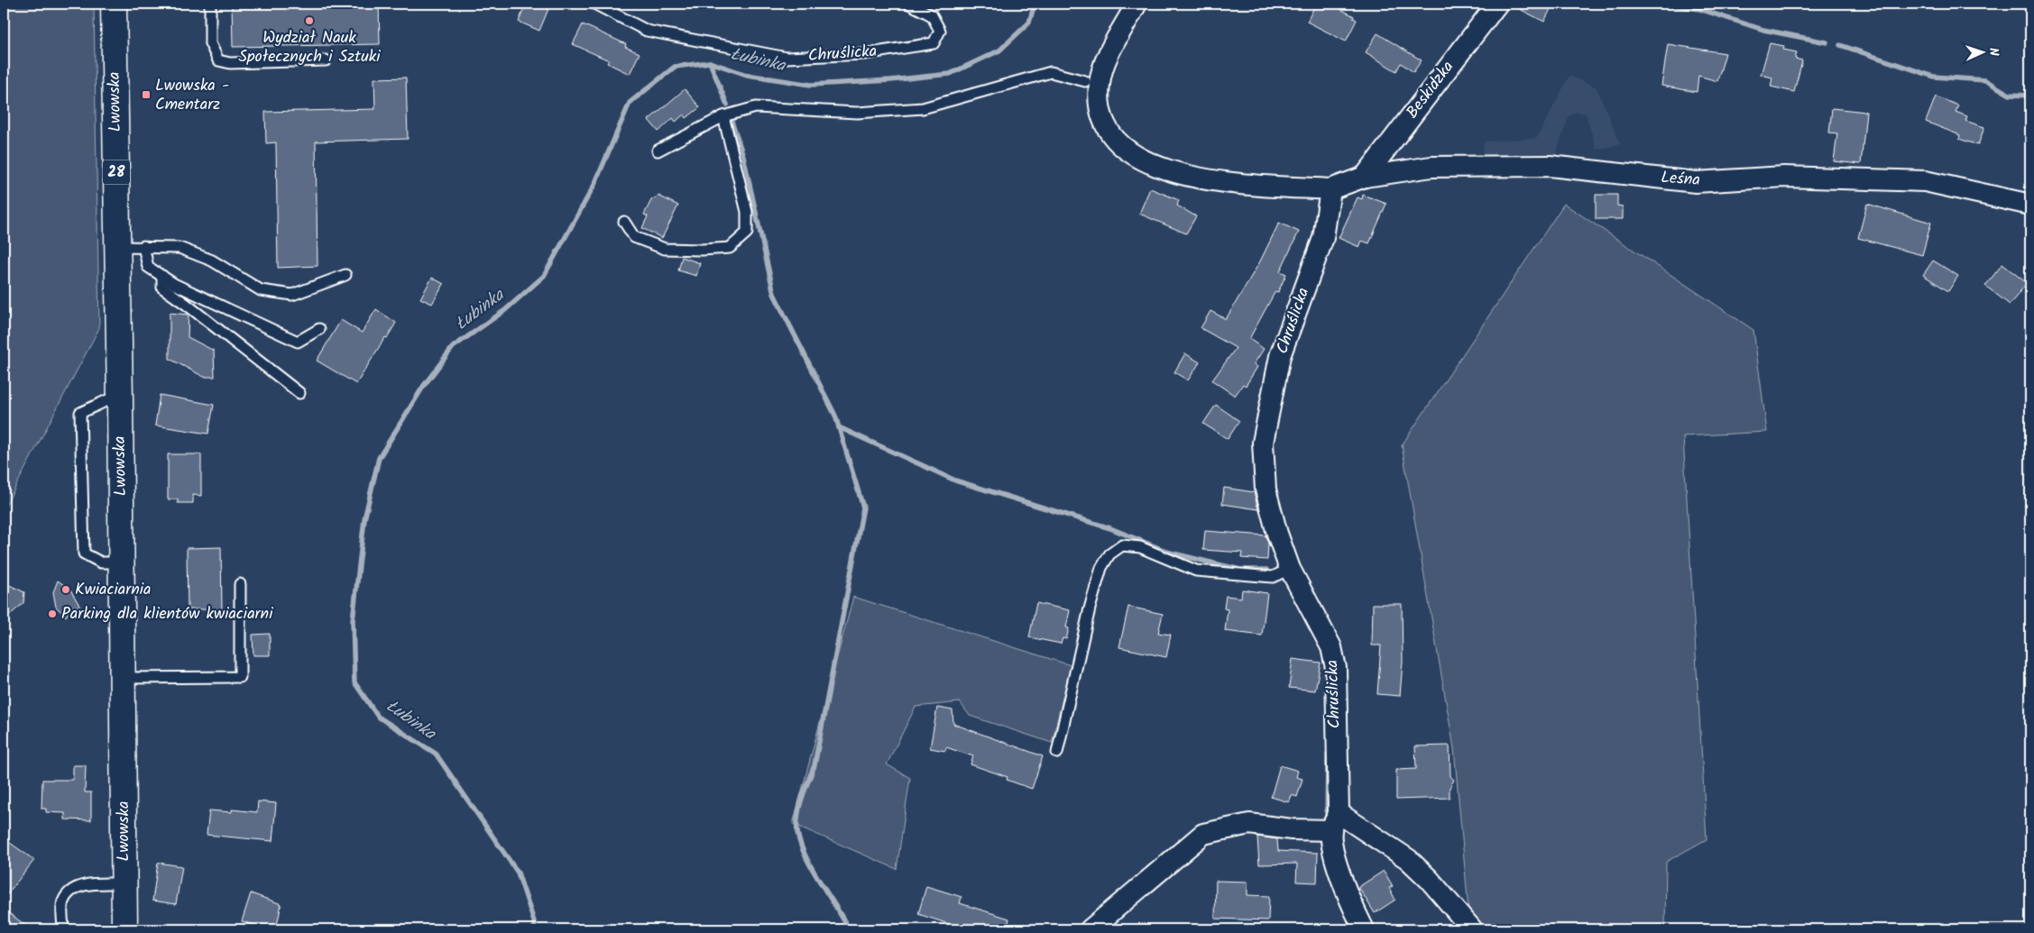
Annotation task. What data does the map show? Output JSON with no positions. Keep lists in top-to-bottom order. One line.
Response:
{"streets":{"main road":["Lwowska","28"],"street":["Chruślicka","Beskidzka","Leśna"]},"crossings":[["Chruślicka","Leśna"],["Beskidzka","Leśna"]],"water":["Łubinka"],"places":{"other":["Wydział Nauk Społecznych i Sztuki","Kwiaciarnia","Parking dla klientów kwiaciarni"],"transit":["Lwowska - Cmentarz"]},"north":"right"}
